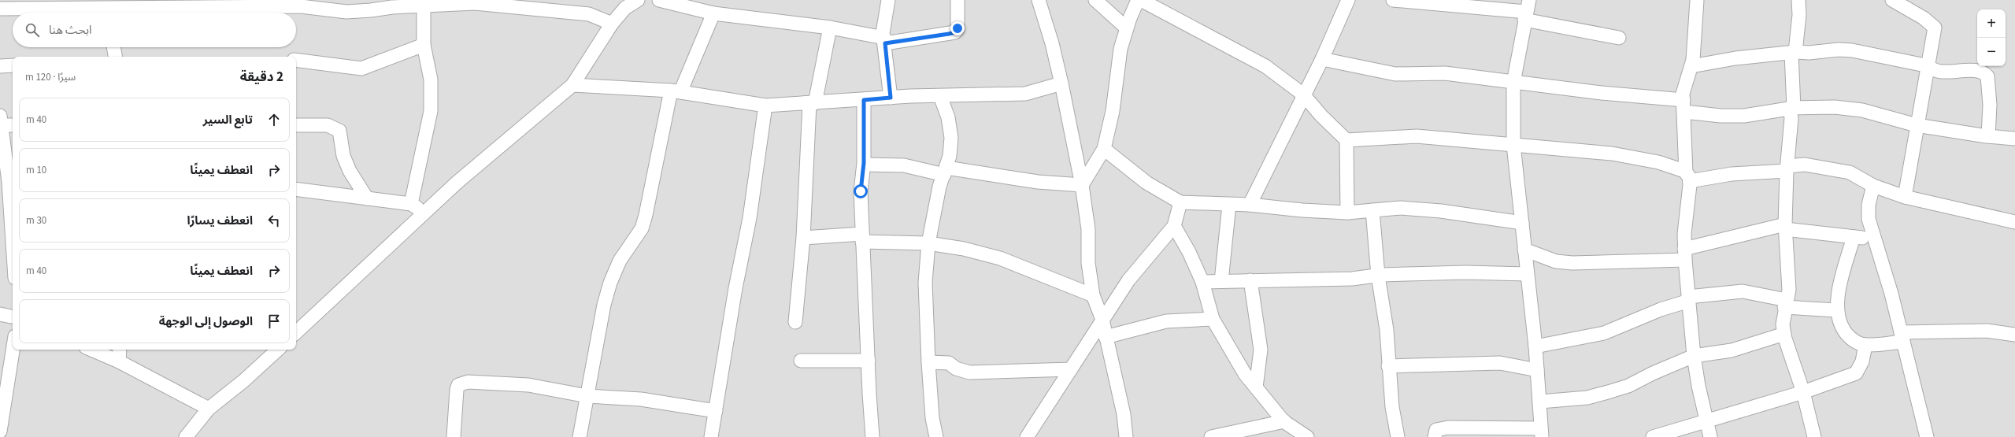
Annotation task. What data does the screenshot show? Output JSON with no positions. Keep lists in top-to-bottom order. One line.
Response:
{"page":{"map_buttons":["+","−"],"search":"ابحث هنا","heading":["2 دقيقة","سيرًا · 120 m"],"list":[["تابع السير","40 m"],["انعطف يمينًا","10 m"],["انعطف يسارًا","30 m"],["انعطف يمينًا","40 m"],"الوصول إلى الوجهة"]}}
